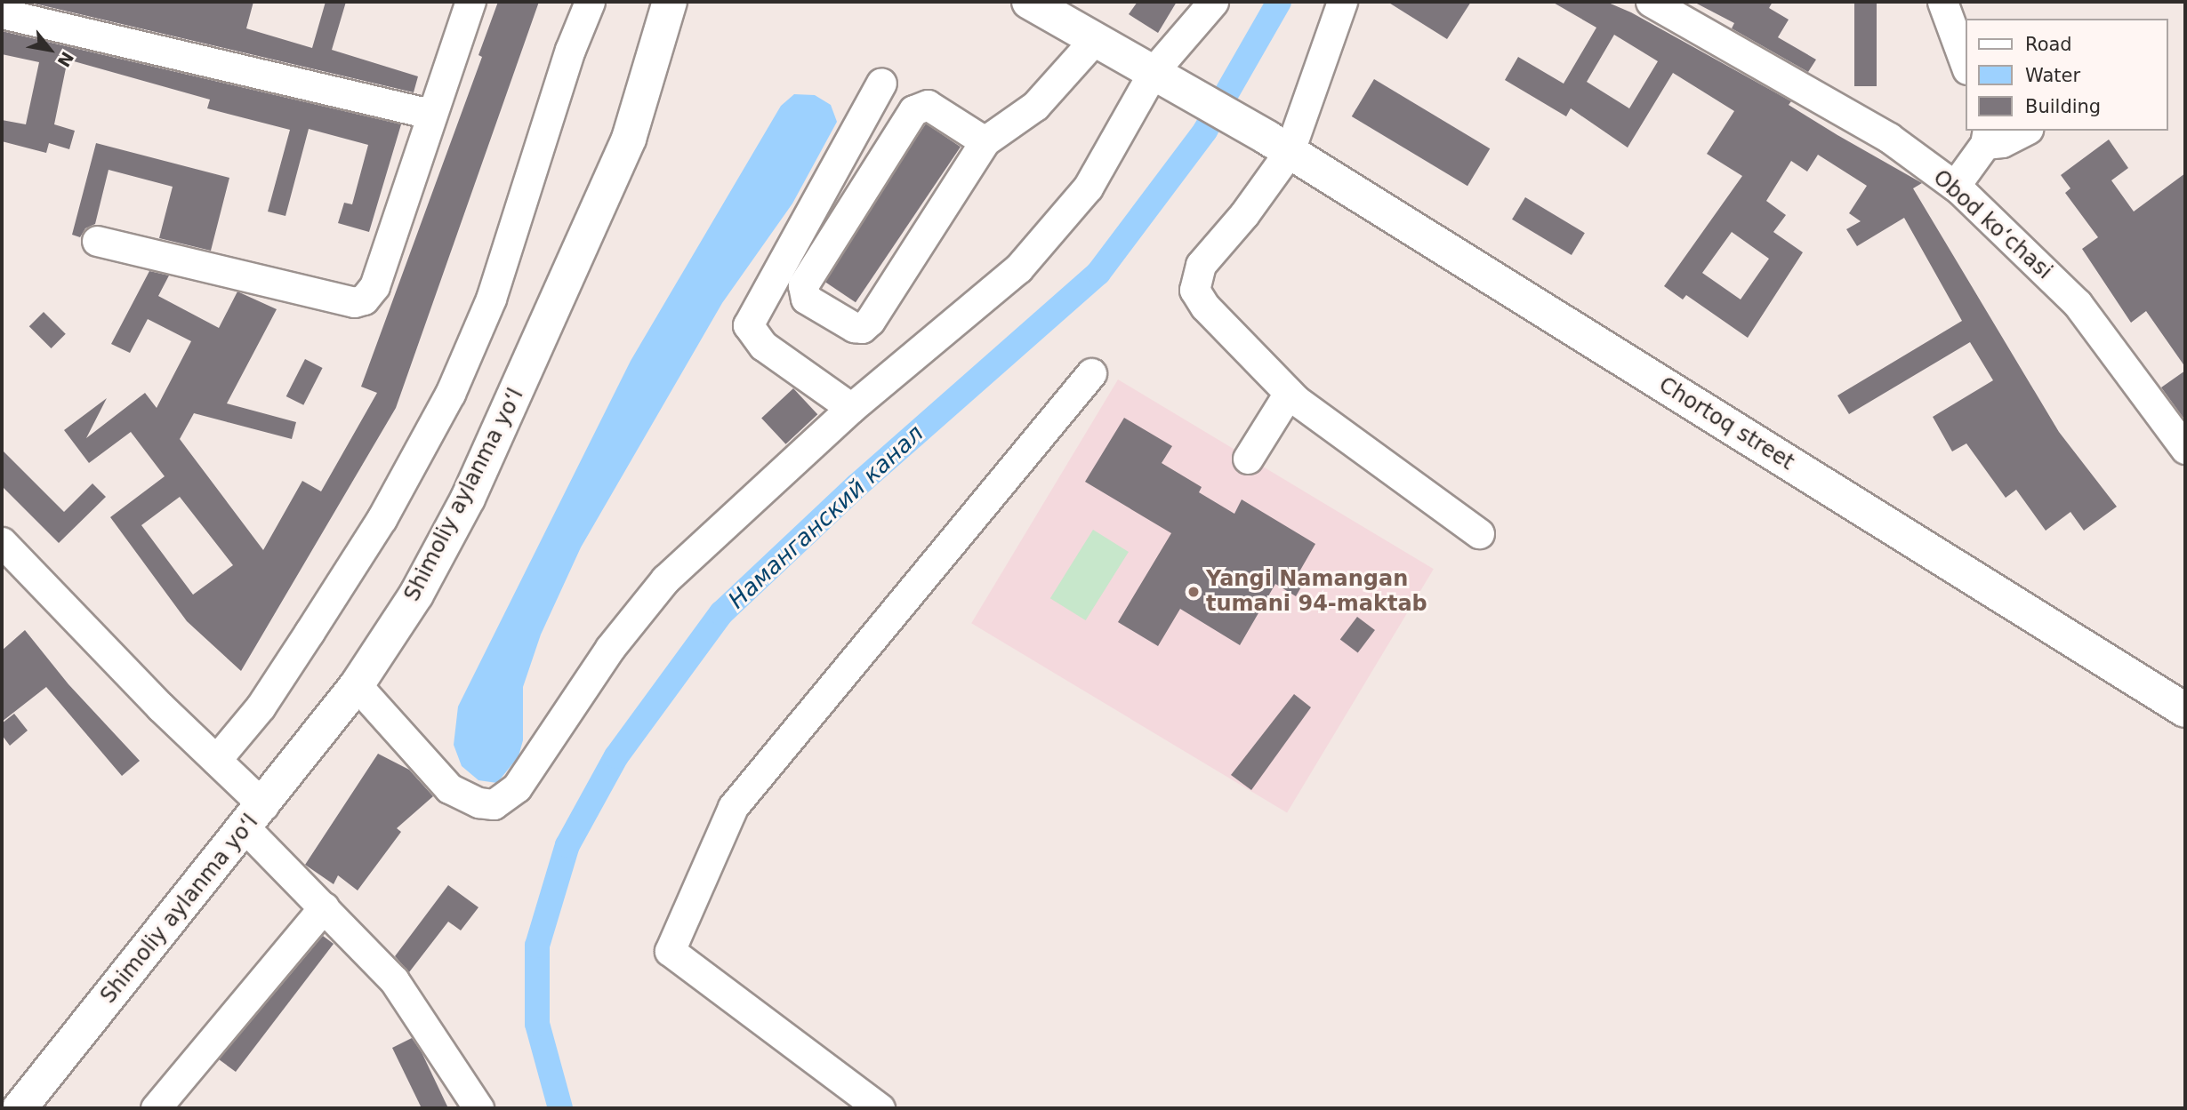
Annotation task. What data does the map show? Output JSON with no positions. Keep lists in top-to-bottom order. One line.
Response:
{"streets":{"main road":["Chortoq street","Shimoliy aylanma yoʻl"],"street":["Obod koʻchasi"]},"water":["Наманганский канал"],"places":["Yangi Namangan tumani 94-maktab"],"legend":["Road","Water","Building"],"north":"bottom right"}
